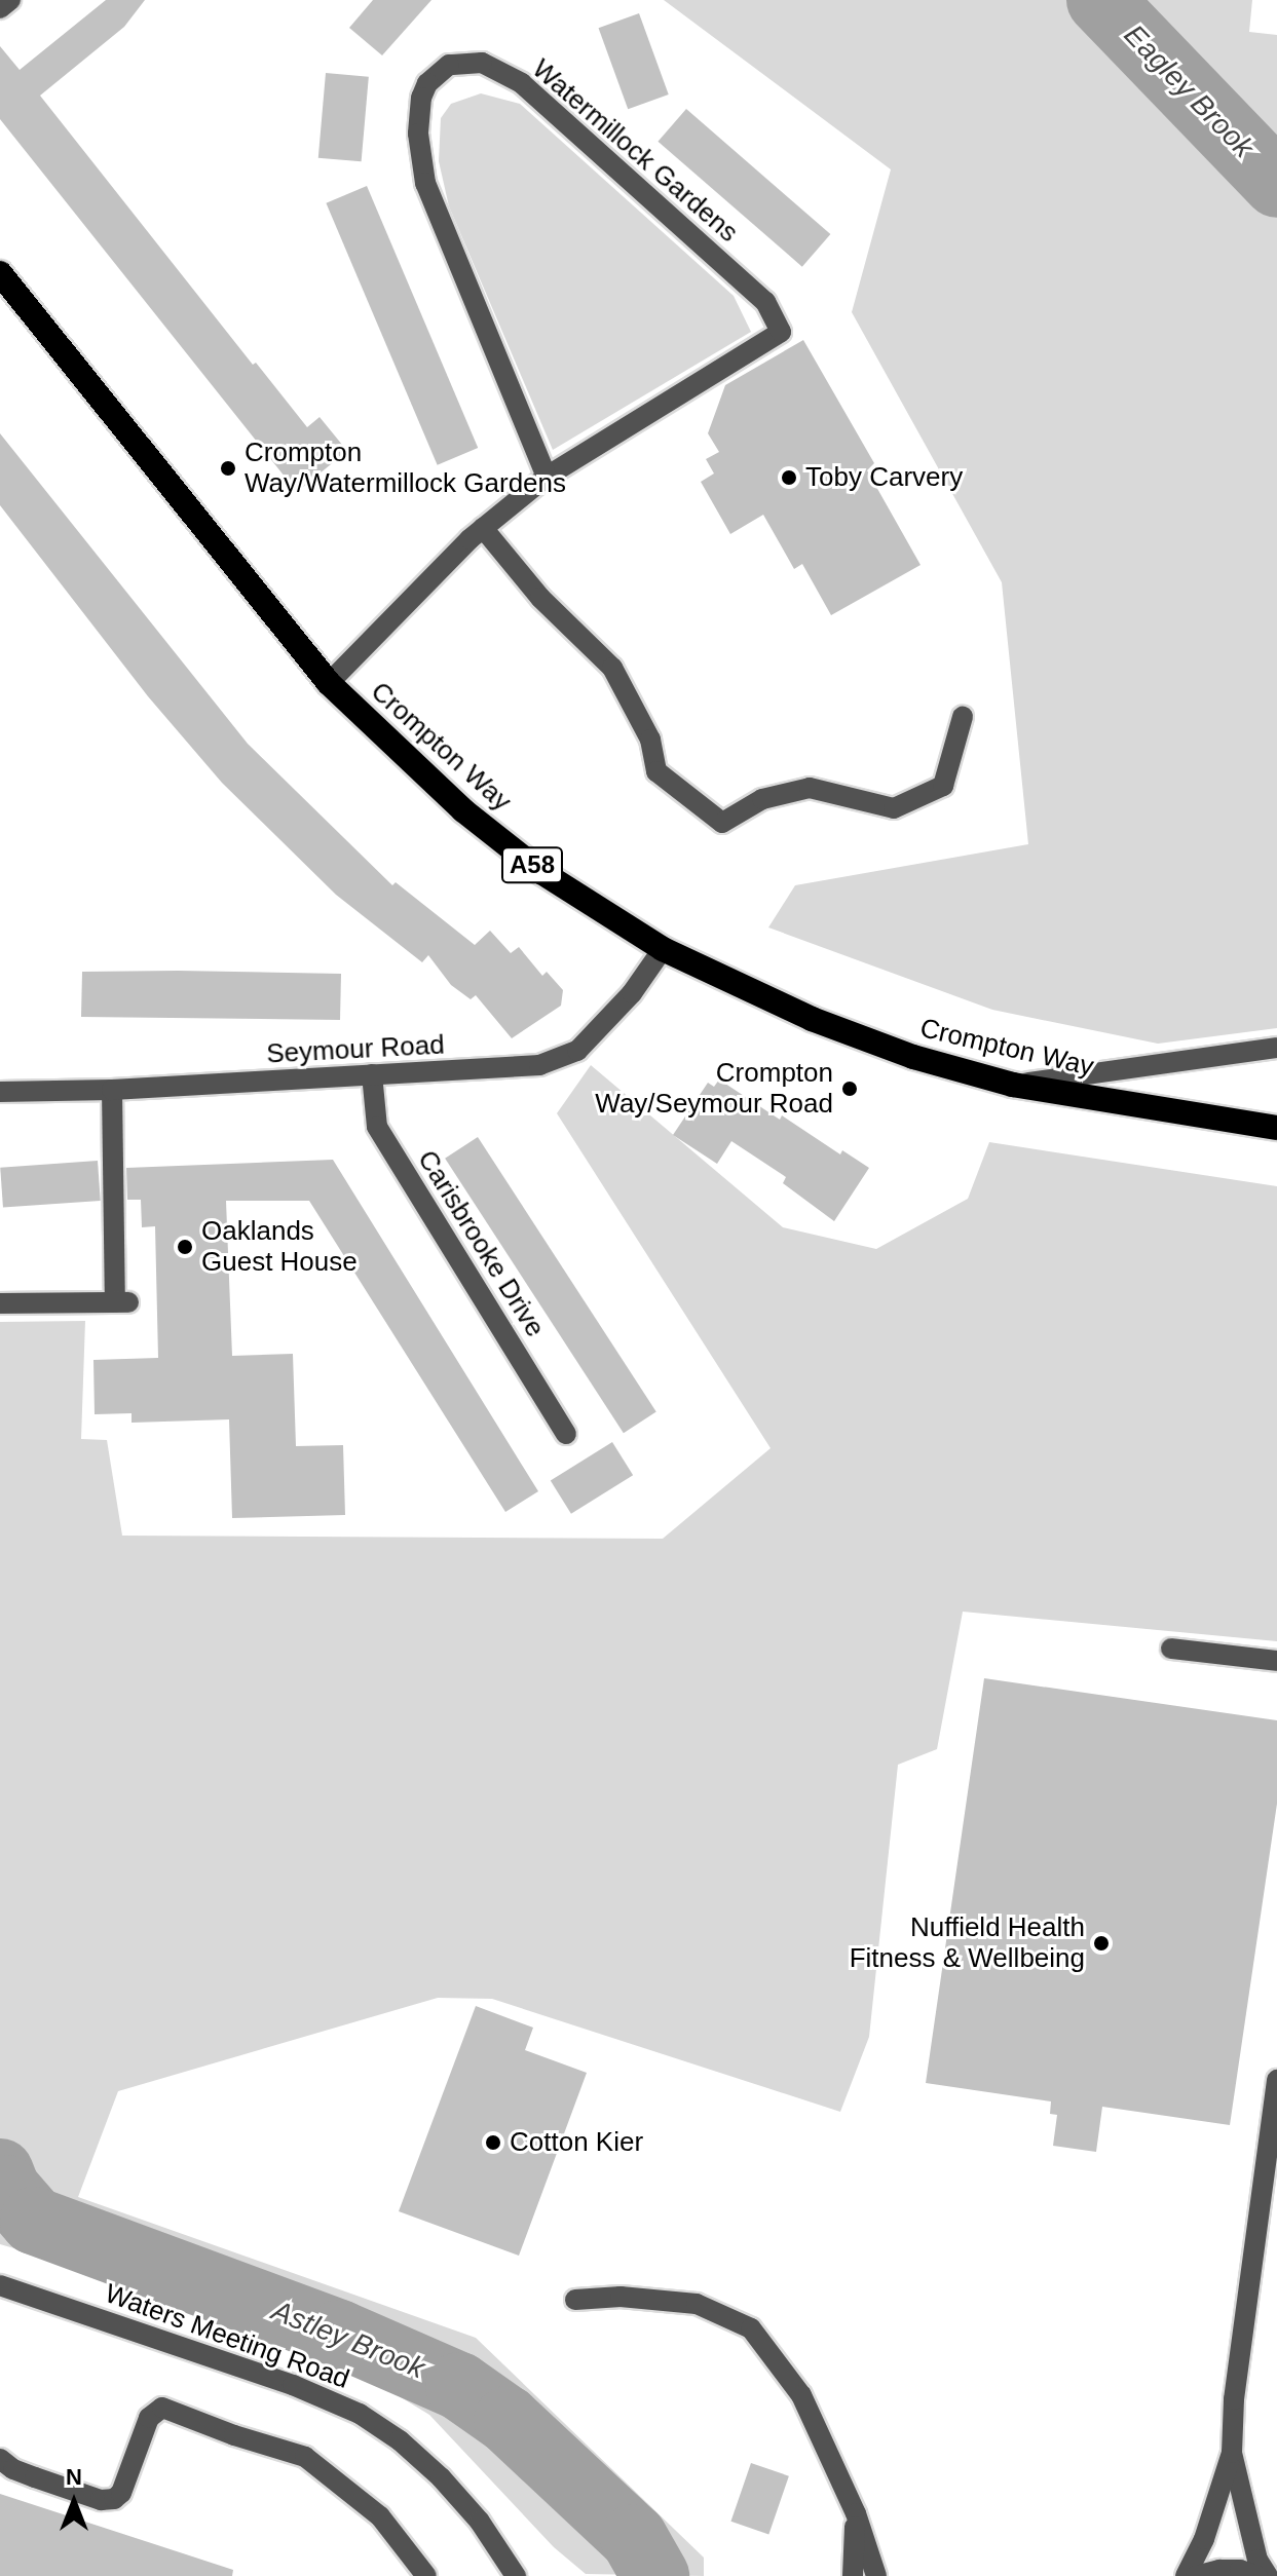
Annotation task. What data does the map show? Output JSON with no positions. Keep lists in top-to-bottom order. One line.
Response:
{"streets":{"highway":["Crompton Way","A58"],"street":["Watermillock Gardens","Seymour Road","Carisbrooke Drive","Waters Meeting Road"]},"crossings":[["Watermillock Gardens","Crompton Way"],["Crompton Way","Seymour Road"],["Seymour Road","Carisbrooke Drive"]],"water":["Eagley Brook","Astley Brook"],"places":["Crompton Way/Watermillock Gardens","Toby Carvery","Crompton Way/Seymour Road","Oaklands Guest House","Nuffield Health Fitness & Wellbeing","Cotton Kier"],"north":"top"}
